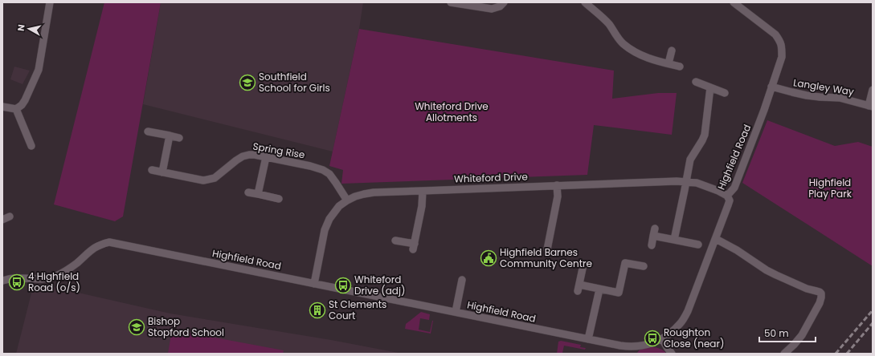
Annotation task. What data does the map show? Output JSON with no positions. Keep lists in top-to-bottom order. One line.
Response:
{"streets":{"street":["Langley Way","Spring Rise","Highfield Road","Whiteford Drive"]},"crossings":[["Langley Way","Highfield Road"],["Spring Rise","Whiteford Drive"],["Highfield Road","Whiteford Drive"]],"parks":["Whiteford Drive Allotments","Highfield Play Park"],"places":{"school or university":["Southfield School for Girls","Bishop Stopford School"],"public building":["Highfield Barnes Community Centre"],"bus stop":["4 Highfield Road (o/s)","Whiteford Drive (adj)","Roughton Close (near)"],"building":["St Clements Court"]},"scale_bar":"50 m","north":"left"}
